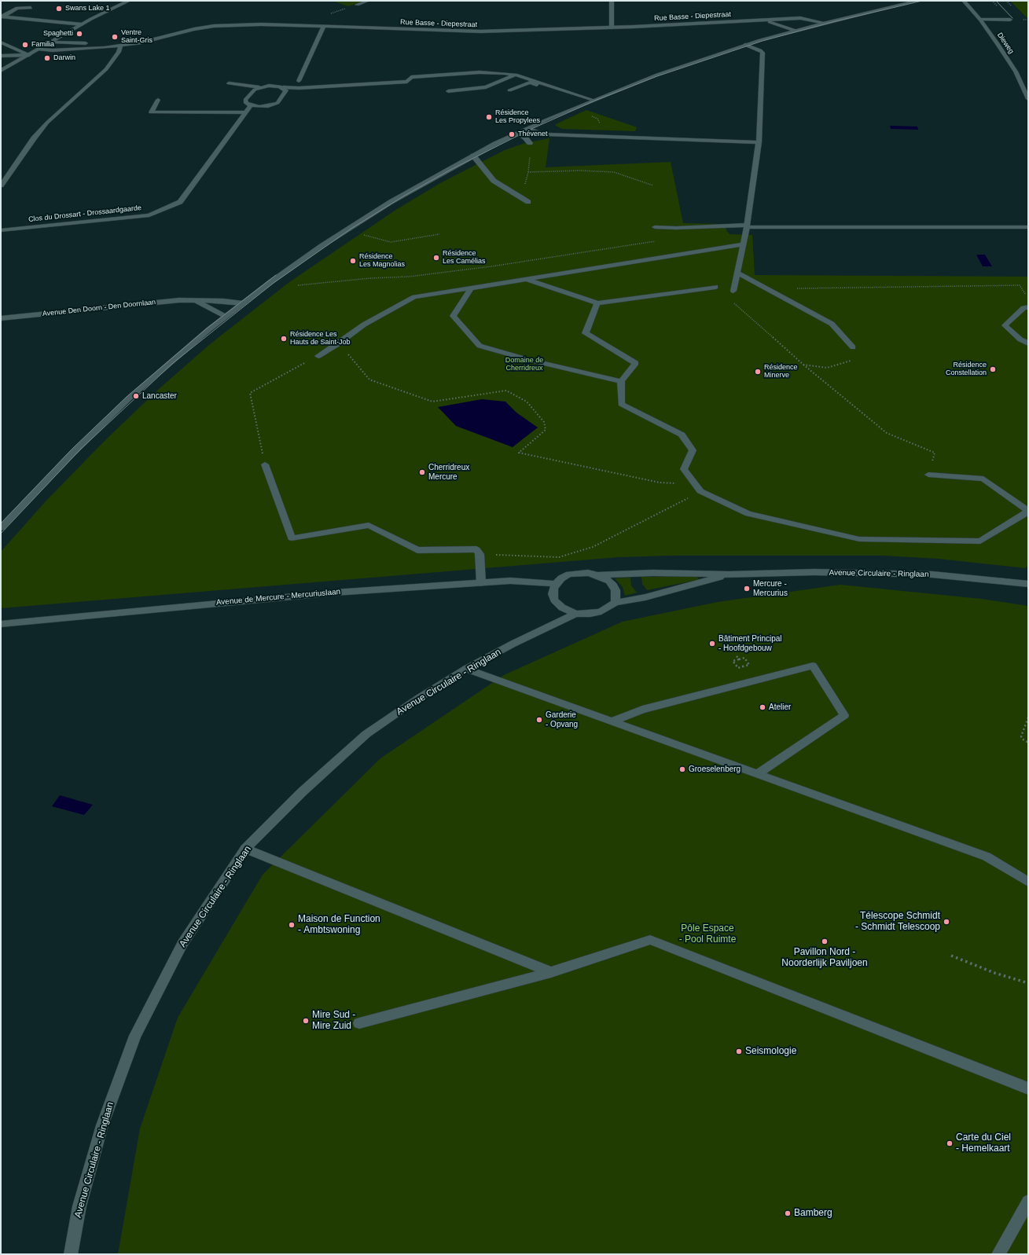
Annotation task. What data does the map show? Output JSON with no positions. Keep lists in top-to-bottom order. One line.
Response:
{"streets":{"street":["Rue Basse - Diepestraat","Dieweg","Clos du Drossart - Drossaardgaarde","Avenue Den Doorn - Den Doornlaan","Avenue Circulaire - Ringlaan","Avenue de Mercure - Mercuriuslaan"]},"crossings":[["Avenue Circulaire - Ringlaan","Avenue de Mercure - Mercuriuslaan"]],"parks":["Domaine de Cherridreux","Pôle Espace - Pool Ruimte"],"places":["Swans Lake 1","Spaghetti","Ventre Saint-Gris","Familia","Darwin","Résidence Les Propylees","Thévenet","Résidence Les Camélias","Résidence Les Magnolias","Résidence Les Hauts de Saint-Job","Résidence Constellation","Résidence Minerve","Lancaster","Cherridreux Mercure","Mercure - Mercurius","Bâtiment Principal - Hoofdgebouw","Atelier","Garderie - Opvang","Groeselenberg","Télescope Schmidt - Schmidt Telescoop","Maison de Function - Ambtswoning","Pavillon Nord - Noorderlijk Paviljoen","Mire Sud - Mire Zuid","Seismologie","Carte du Ciel - Hemelkaart","Bamberg"]}
